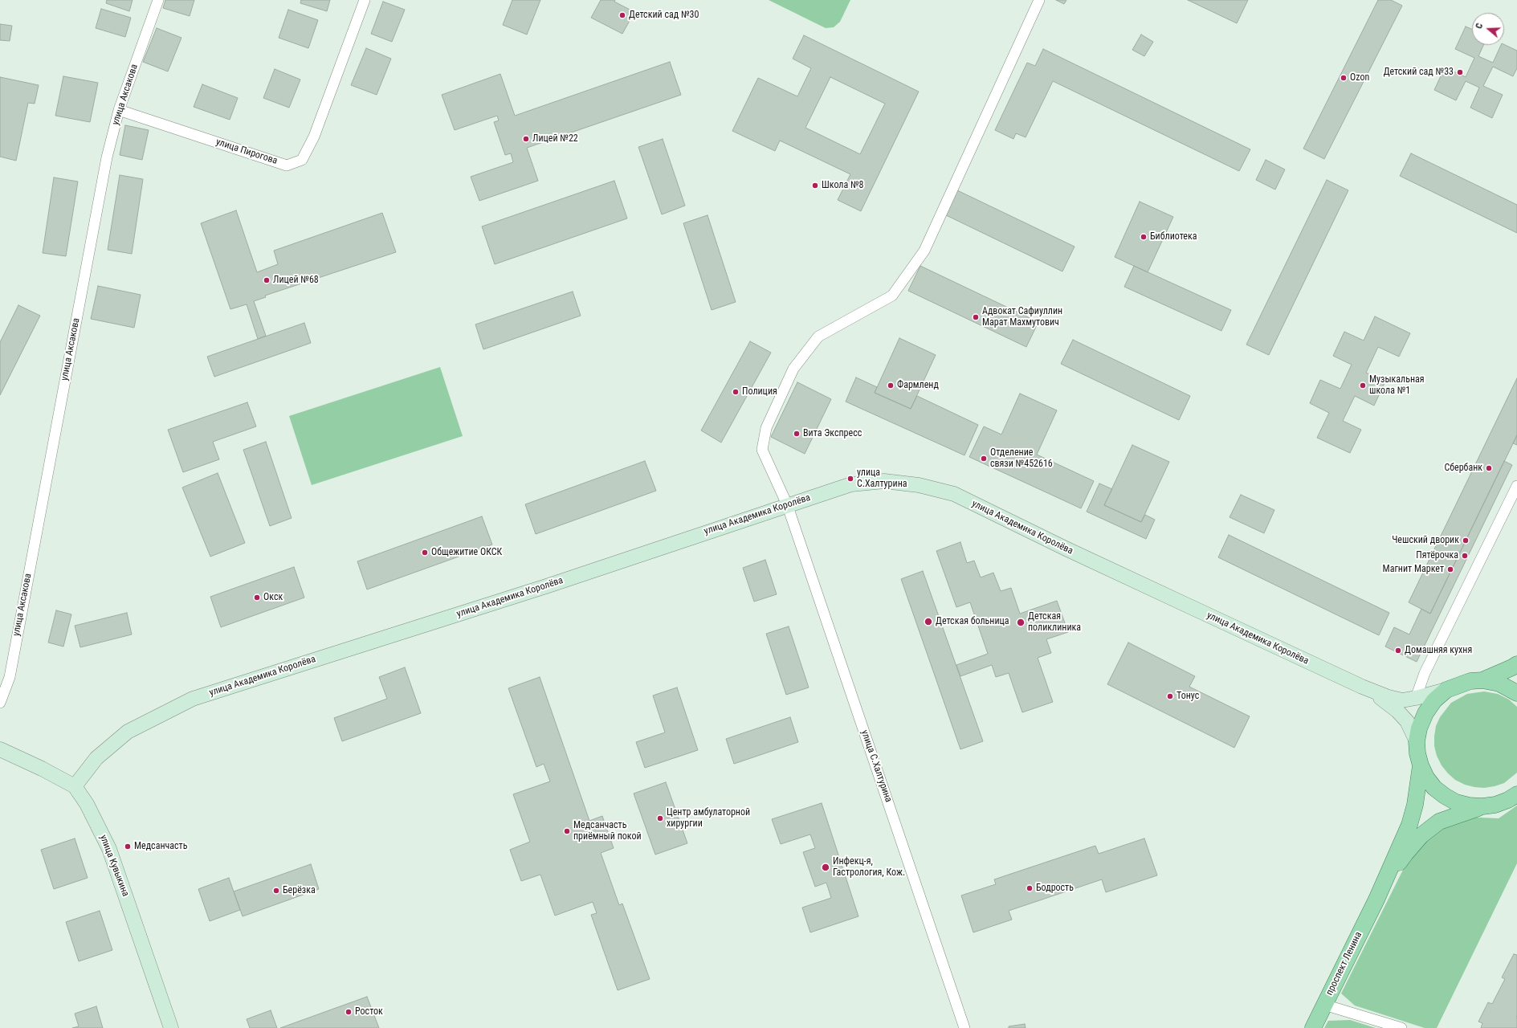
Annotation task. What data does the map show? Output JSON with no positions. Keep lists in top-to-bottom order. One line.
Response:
{"streets":{"main road":["проспект Ленина"],"street":["улица Аксакова","улица Пирогова","улица Академика Королёва","улица С.Халтурина","улица Кувыкина"]},"crossings":[["улица Аксакова","улица Пирогова"],["улица Академика Королёва","улица С.Халтурина"],["улица Академика Королёва","улица Кувыкина"]],"places":["Детский сад №30","Детский сад №33","Ozon","Лицей №22","Школа №8","Библиотека","Лицей №68","Адвокат Сафиуллин Марат Махмутович","Фармленд","Музыкальная школа №1","Полиция","Вита Экспресс","Отделение связи №452616","Сбербанк","улица С.Халтурина","Чешский дворик","Общежитие ОКСК","Пятёрочка","Магнит Маркет","Окск","Детская больница","Детская поликлиника","Домашняя кухня","Тонус","Центр амбулаторной хирургии","Медсанчасть приёмный покой","Медсанчасть","Инфекц-я, Гастрология, Кож.","Бодрость","Берёзка","Росток"],"north":"left"}
